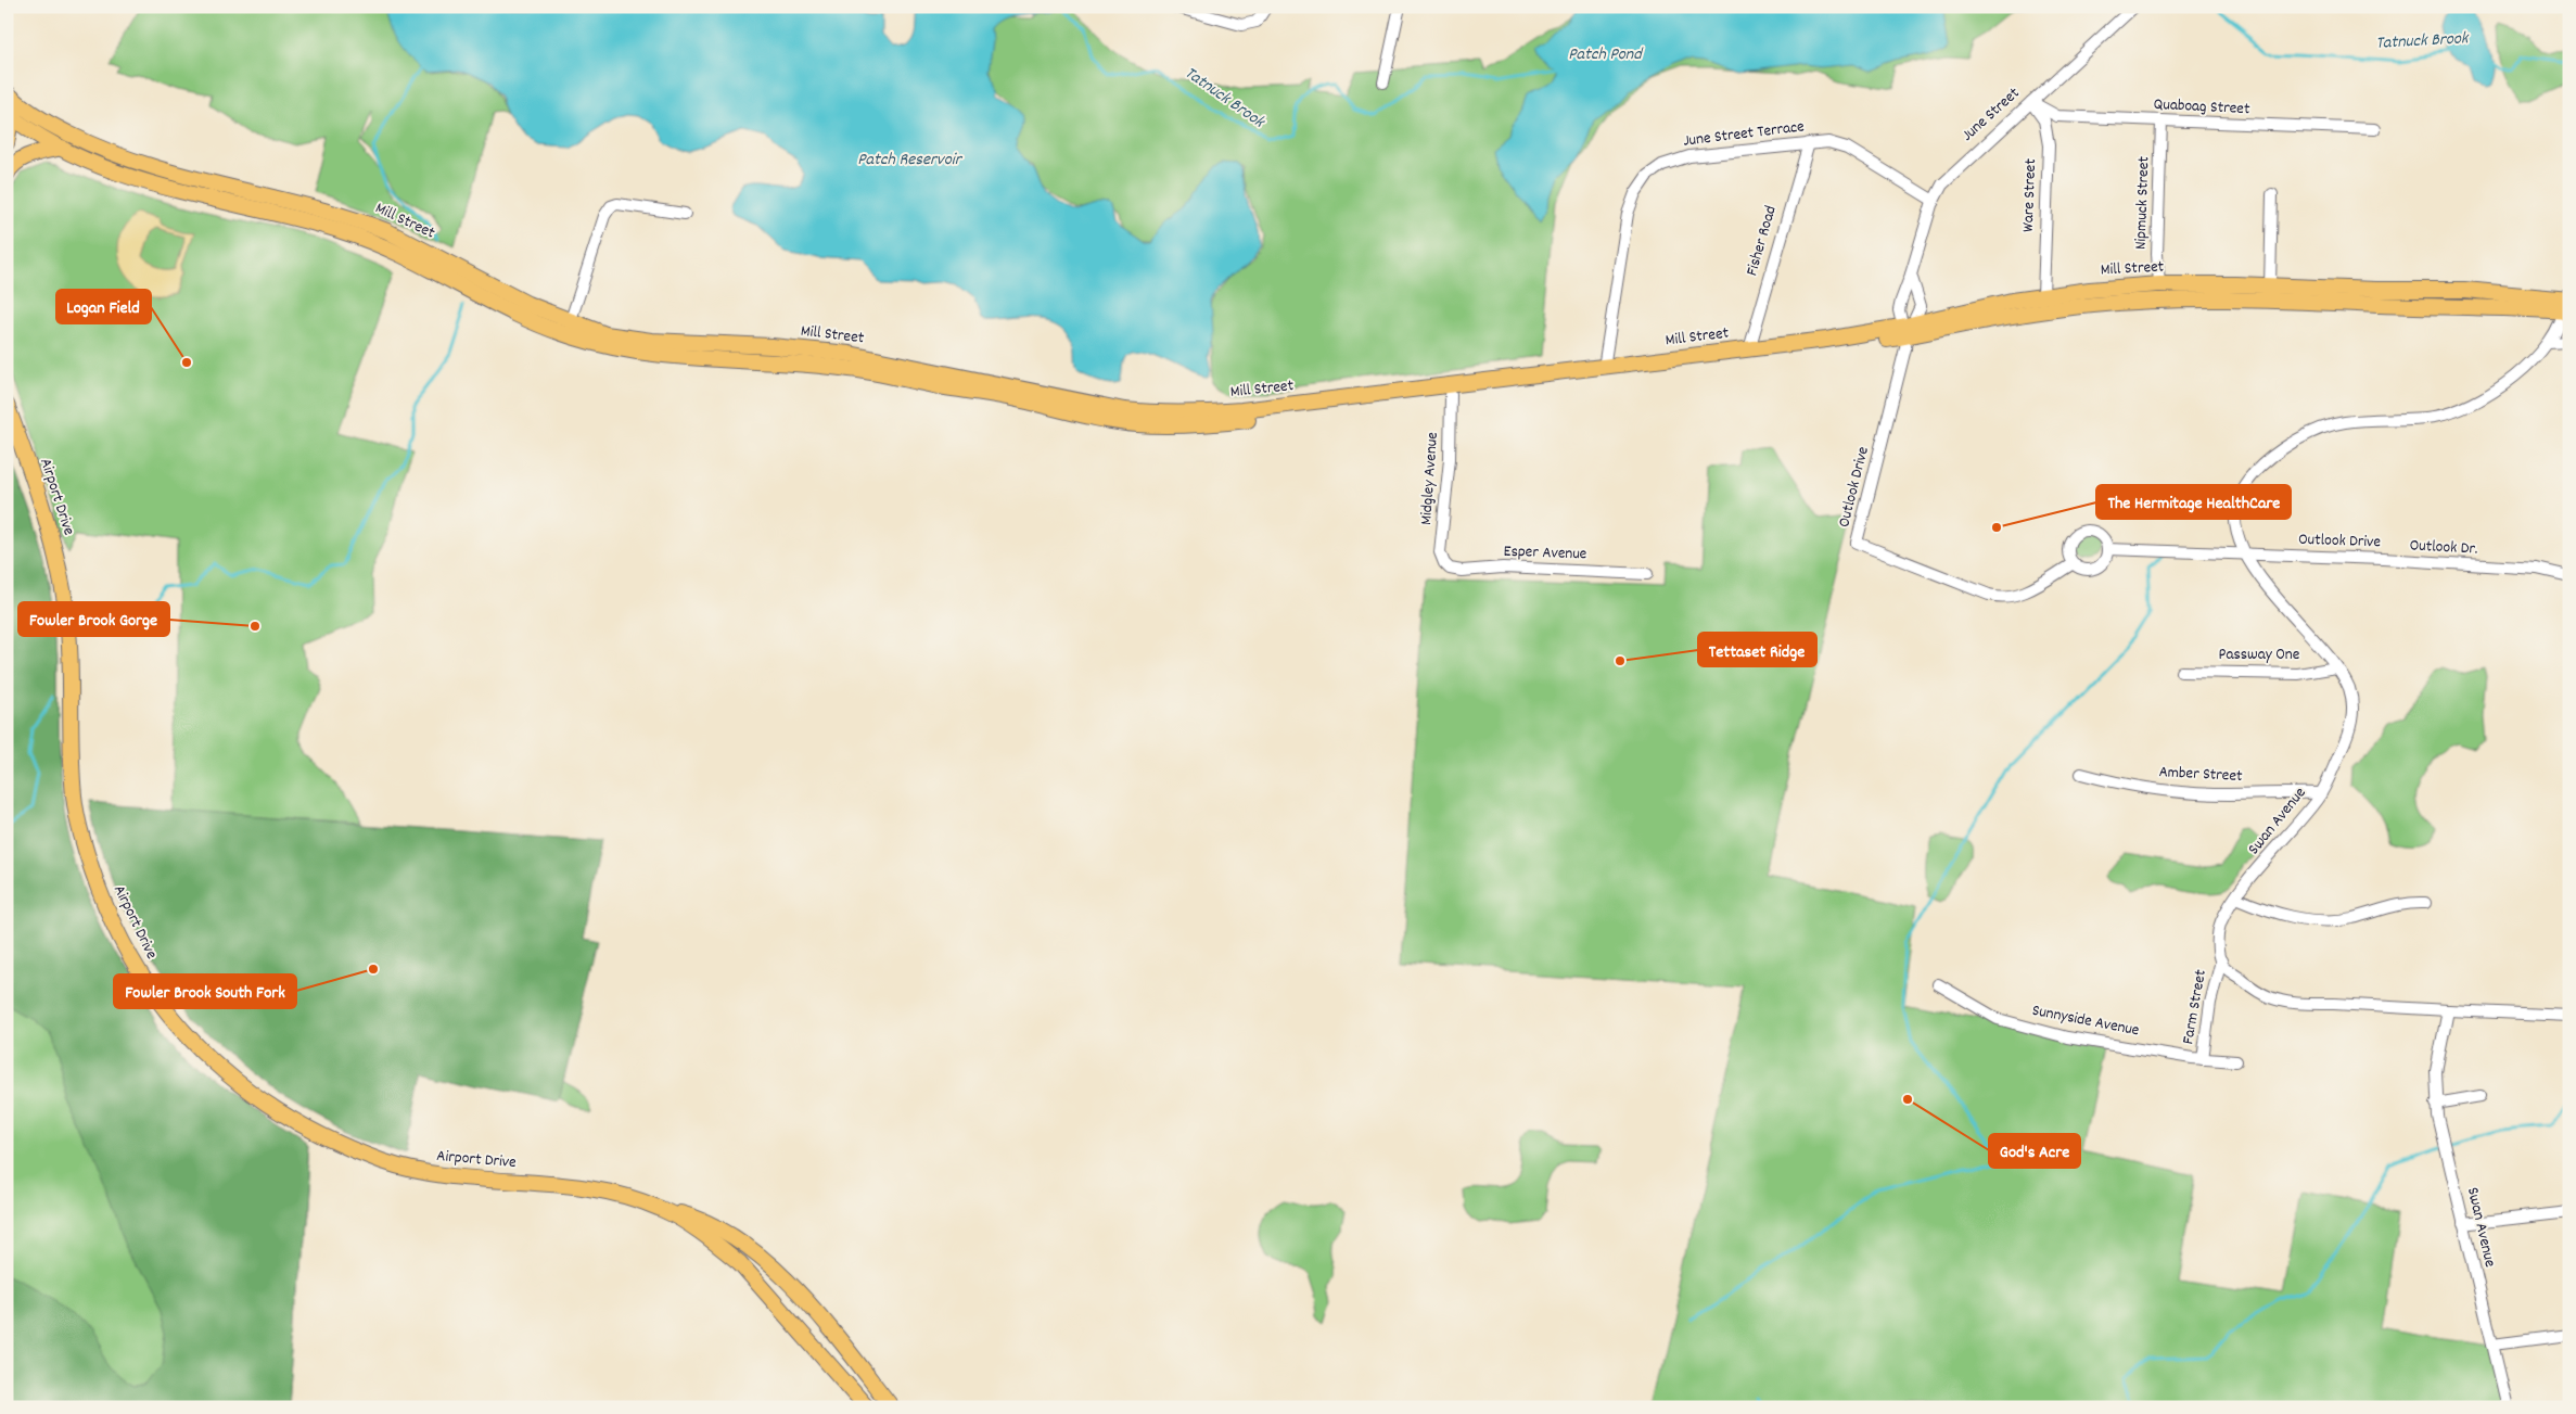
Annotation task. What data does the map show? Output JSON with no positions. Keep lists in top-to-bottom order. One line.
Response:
{"streets":{"main road":["Mill Street","Airport Drive"],"street":["Quaboag Street","June Street","June Street Terrace","Ware Street","Nipmuck Street","Fisher Road","Midgley Avenue","Outlook Drive","Esper Avenue","Passway One","Amber Street","Swan Avenue","Farm Street","Sunnyside Avenue"]},"crossings":[["Quaboag Street","June Street"],["Quaboag Street","Ware Street"],["Quaboag Street","Nipmuck Street"],["June Street","June Street Terrace"],["June Street","Ware Street"],["June Street","Mill Street"],["June Street","Outlook Drive"],["June Street Terrace","Mill Street"],["June Street Terrace","Fisher Road"],["Ware Street","Mill Street"],["Nipmuck Street","Mill Street"],["Mill Street","Fisher Road"],["Mill Street","Midgley Avenue"],["Mill Street","Outlook Drive"],["Mill Street","Swan Avenue"],["Midgley Avenue","Esper Avenue"],["Outlook Drive","Swan Avenue"],["Passway One","Swan Avenue"],["Amber Street","Swan Avenue"],["Swan Avenue","Farm Street"],["Farm Street","Sunnyside Avenue"]],"water":["Tatnuck Brook","Patch Pond","Patch Reservoir"],"places":["Logan Field","The Hermitage HealthCare","Fowler Brook Gorge","Tettaset Ridge","Fowler Brook South Fork","God's Acre"]}
